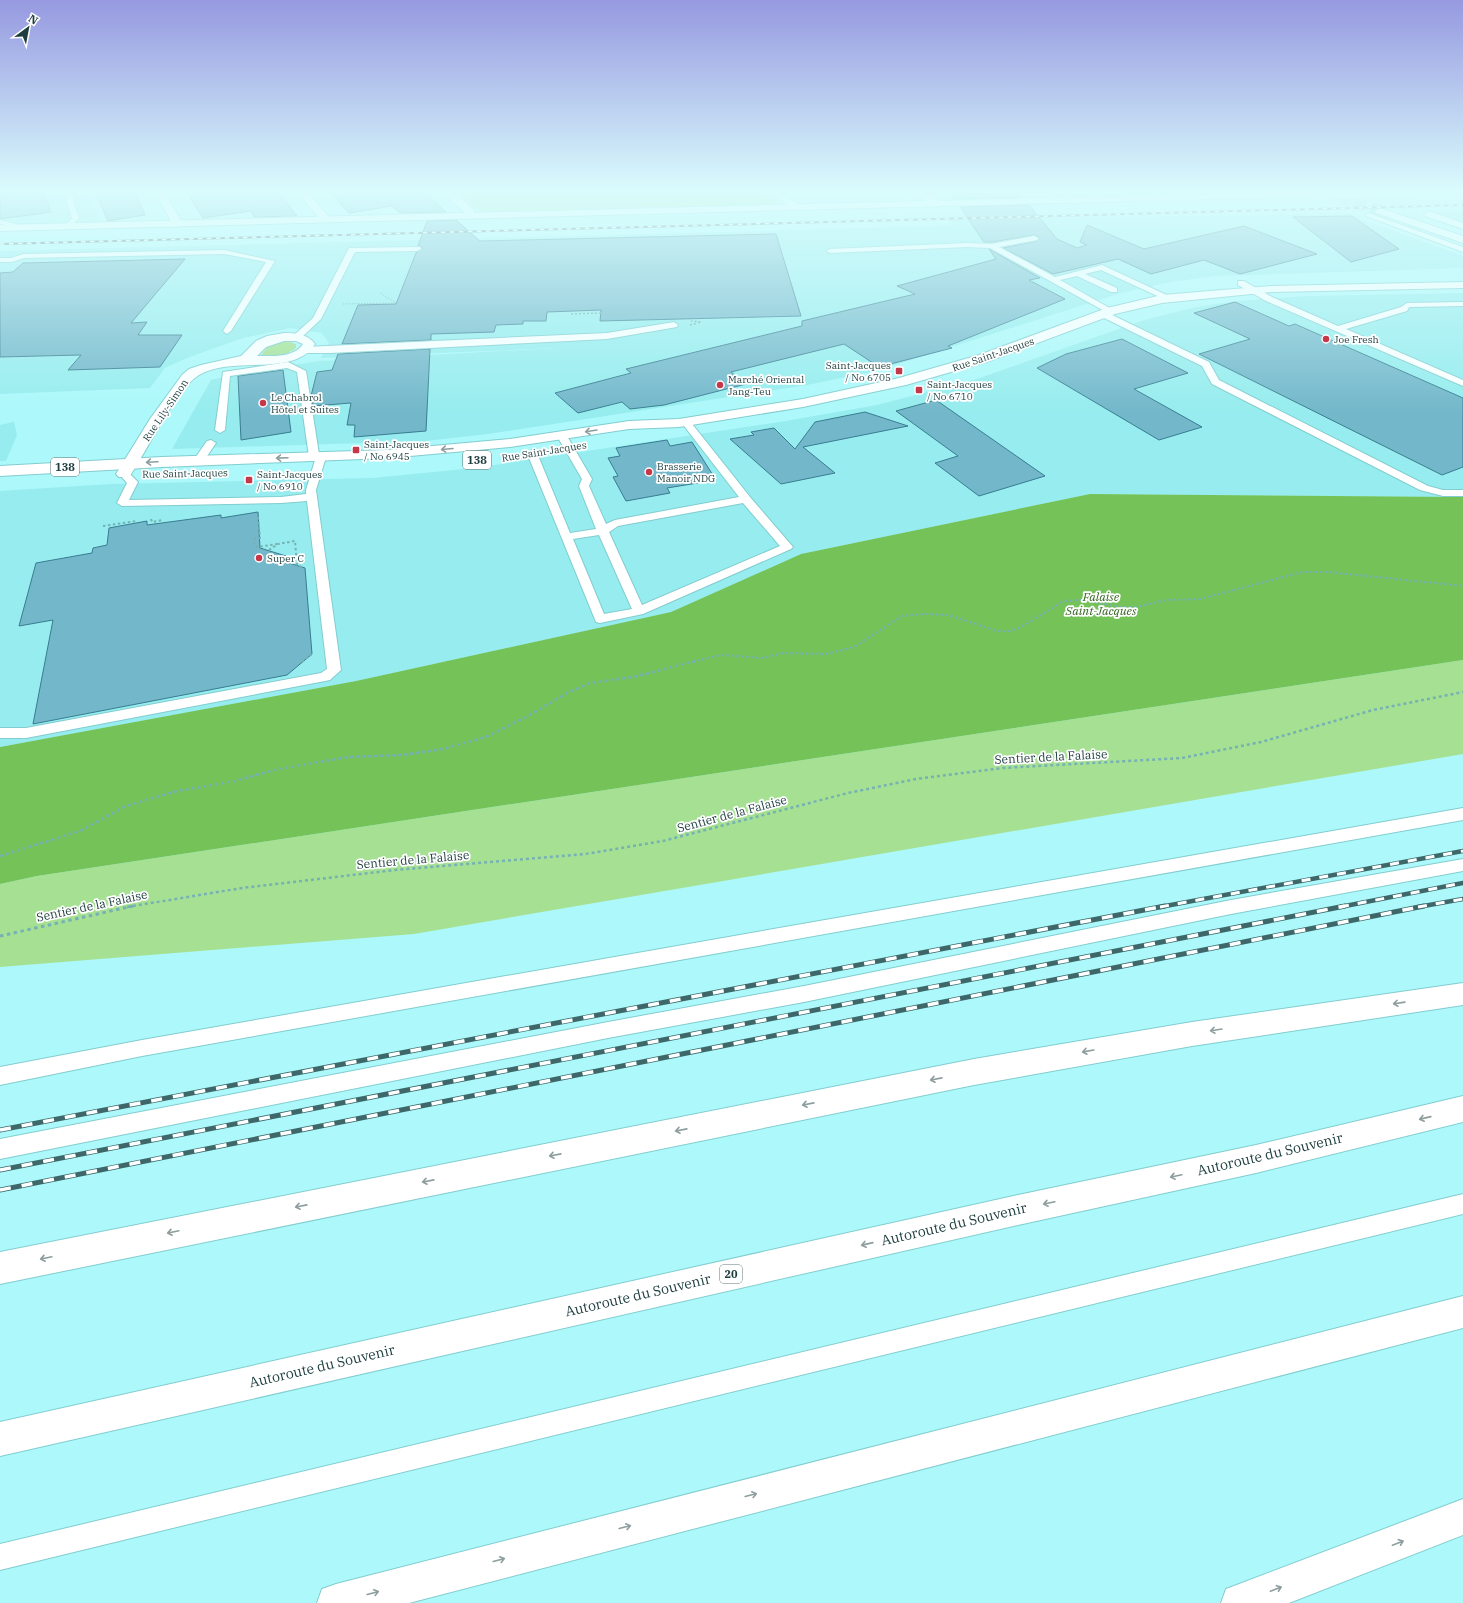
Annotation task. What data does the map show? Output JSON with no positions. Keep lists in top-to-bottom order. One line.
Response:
{"streets":{"main road":["Rue Saint-Jacques","Rue Lily-Simon","138","Autoroute du Souvenir","20"],"path":["Sentier de la Falaise"]},"crossings":[["Rue Saint-Jacques","Rue Lily-Simon"]],"parks":["Falaise Saint-Jacques"],"places":{"other":["Joe Fresh","Marché Oriental Jang-Teu","Le Chabrol Hôtel et Suites","Brasserie Manoir NDG","Super C"],"transit":["Saint-Jacques / No 6705","Saint-Jacques / No 6710","Saint-Jacques / No 6945","Saint-Jacques / No 6910"]},"north":"top right"}
